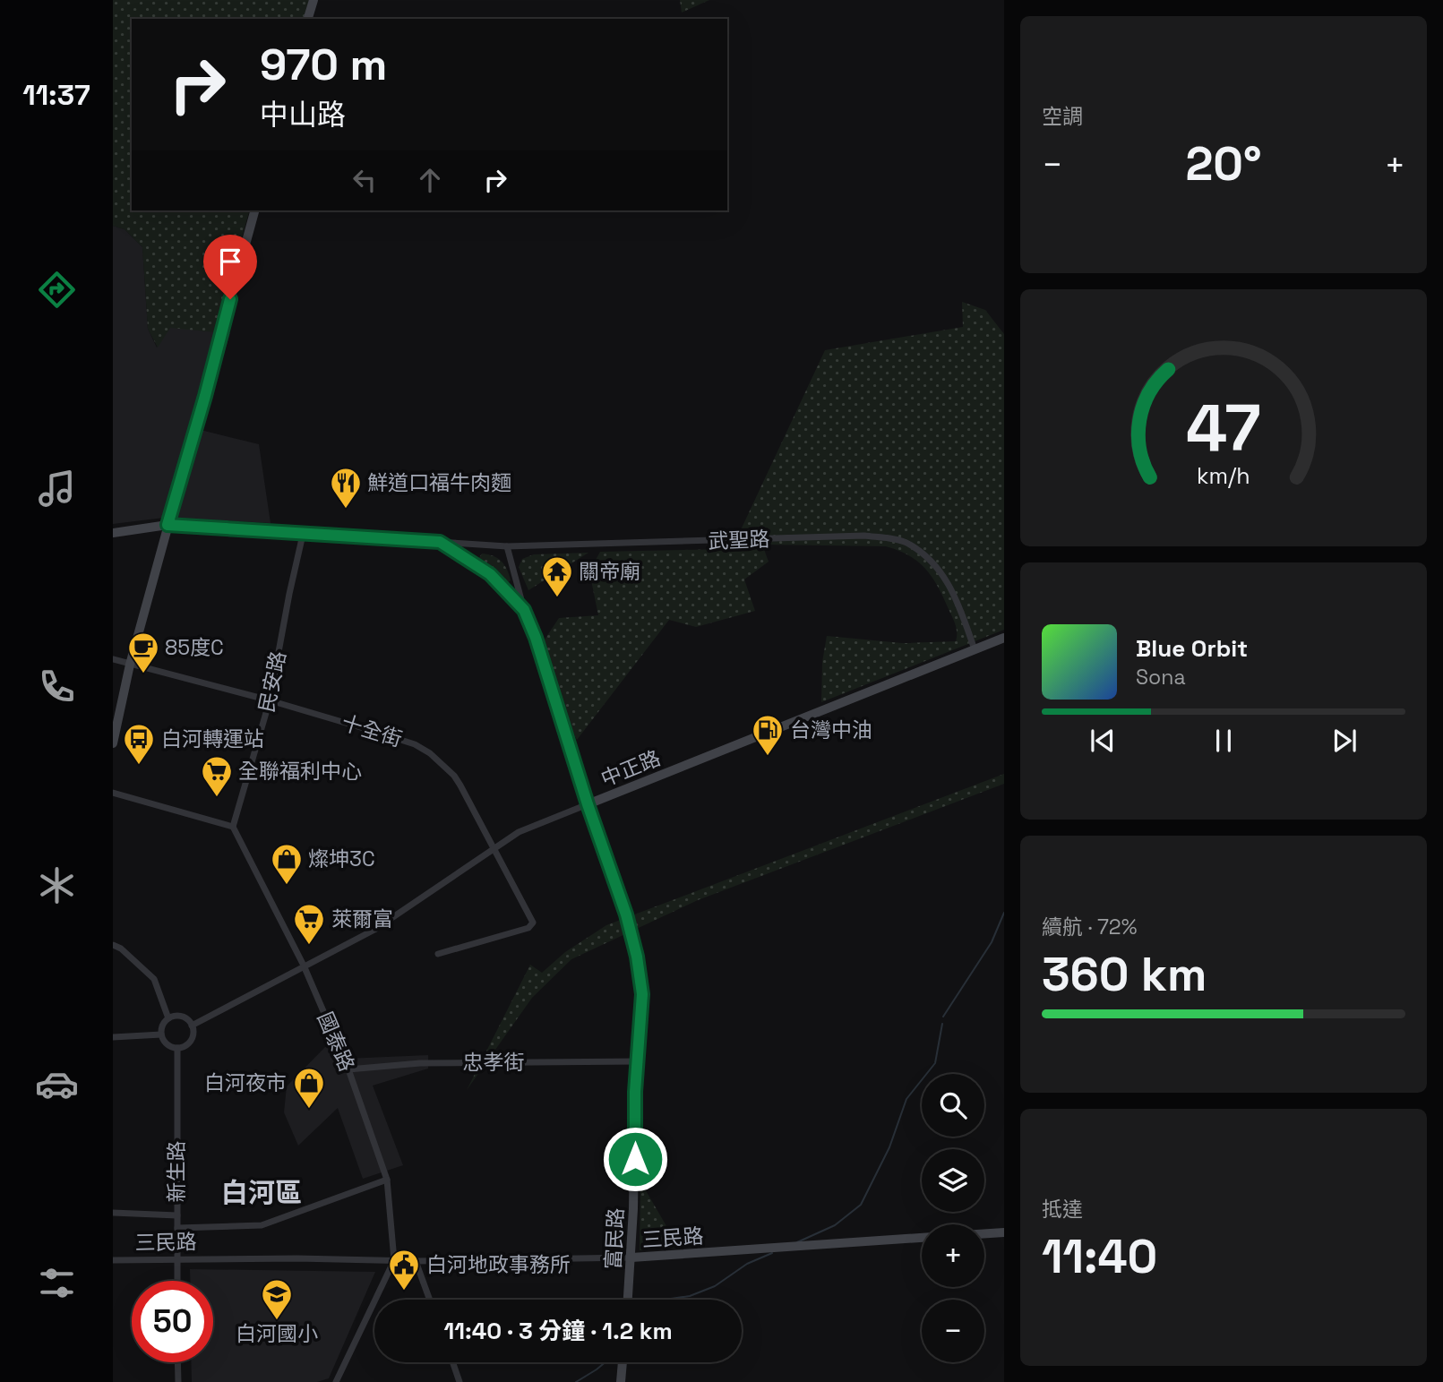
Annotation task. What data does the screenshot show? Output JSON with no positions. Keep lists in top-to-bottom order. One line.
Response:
{"streets":{"main road":["中正路","三民路","富民路"],"street":["武聖路","民安路","十全街","國泰路","忠孝街","新生路"]},"crossings":[["武聖路","中正路"],["武聖路","富民路"],["民安路","十全街"],["民安路","國泰路"],["民安路","富民路"],["十全街","中正路"],["中正路","國泰路"],["中正路","新生路"],["中正路","富民路"],["國泰路","忠孝街"],["國泰路","三民路"],["忠孝街","富民路"],["新生路","三民路"],["三民路","富民路"]],"districts":["白河區"],"places":{"restaurant":["鮮道口福牛肉麵"],"temple":["關帝廟"],"cafe":["85度C"],"fuel station":["台灣中油"],"bus stop":["白河轉運站"],"supermarket":["全聯福利中心","萊爾富"],"shop":["燦坤3C","白河夜市"],"public building":["白河地政事務所"],"school or university":["白河國小"]},"page":{"tabs":"11:37","tile":["空調",["續航 · 72%","360 km"],["抵達","11:40"]],"turn":["970 m","中山路"],"heat":["−","20°","+"],"song":["Blue Orbit","Sona"],"map_buttons":["+","−"],"limit":"50","trip":"11:40 · 3 分鐘 · 1.2 km","gauge":["47","km/h"]}}
